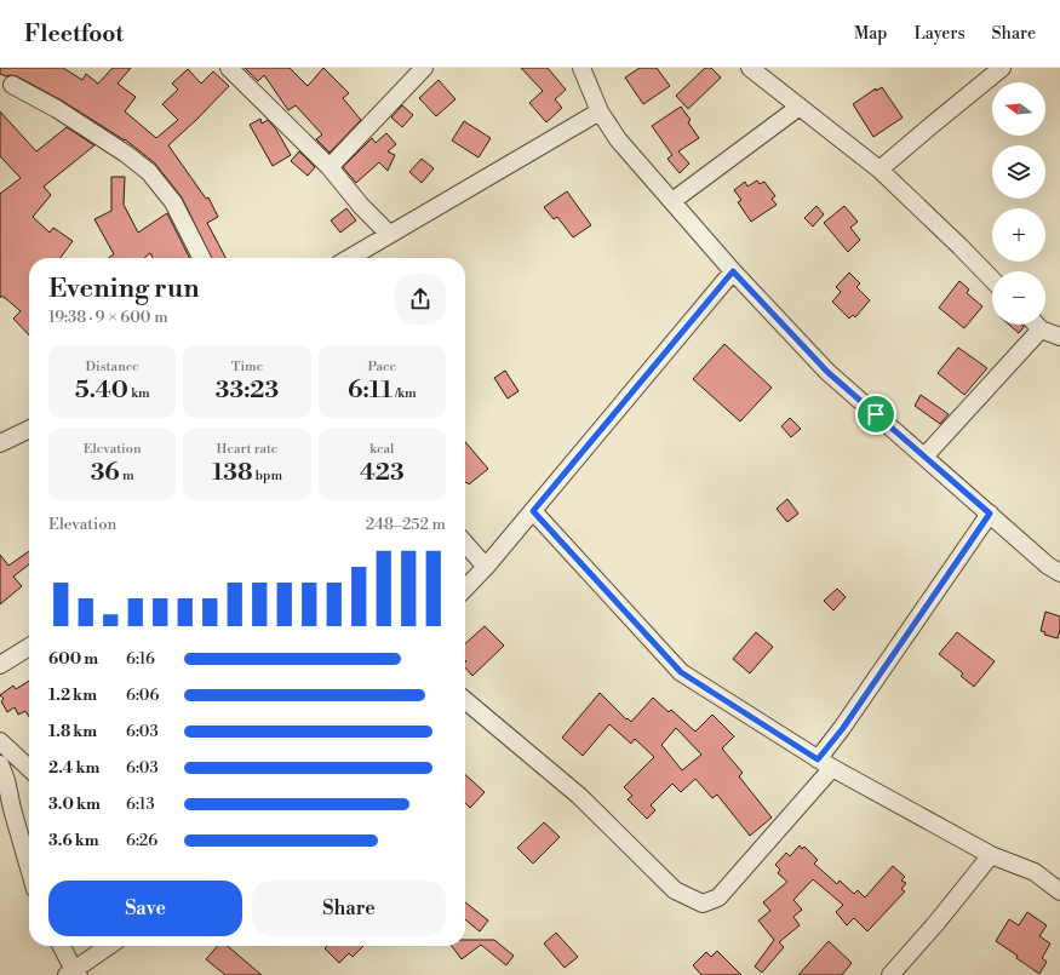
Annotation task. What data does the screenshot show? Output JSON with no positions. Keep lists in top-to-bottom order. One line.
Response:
{"north":"left","page":{"header":"Fleetfoot","nav":["Map","Layers","Share"],"map_buttons":["+","−"],"heading":["Evening run","19:38 · 9 × 600 m"],"stats":[["Distance","5.40 km"],["Time","33:23"],["Pace","6:11 /km"],["Elevation","36 m"],["Heart rate","138 bpm"],["kcal","423"]],"chart":["Elevation","248–252 m"],"list":[{"name":"600 m","note":"6:16"},{"name":"1.2 km","note":"6:06"},{"name":"1.8 km","note":"6:03"},{"name":"2.4 km","note":"6:03"},{"name":"3.0 km","note":"6:13"},{"name":"3.6 km","note":"6:26"}],"buttons":["Save","Share"]}}
